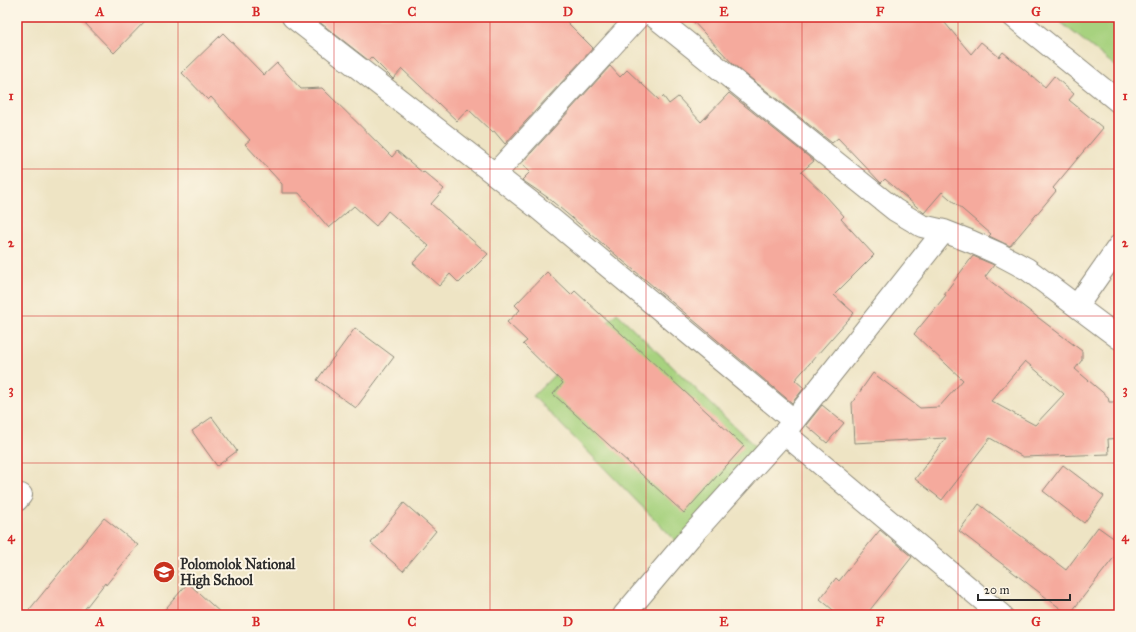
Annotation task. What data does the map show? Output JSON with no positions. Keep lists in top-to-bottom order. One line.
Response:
{"places":{"school or university":["Polomolok National High School"]},"scale_bar":"20 m","grid":{"columns":["A","B","C","D","E","F","G"],"rows":["1","2","3","4"]}}
